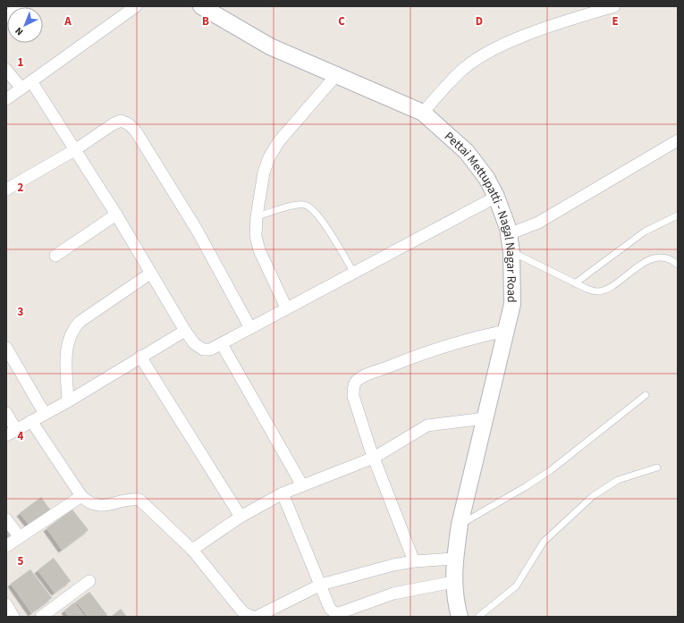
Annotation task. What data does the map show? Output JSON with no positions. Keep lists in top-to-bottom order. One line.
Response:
{"streets":{"main road":["Pettai Mettupatti - Nagal Nagar Road"]},"north":"bottom left","grid":{"columns":["A","B","C","D","E"],"rows":["1","2","3","4","5"]}}
